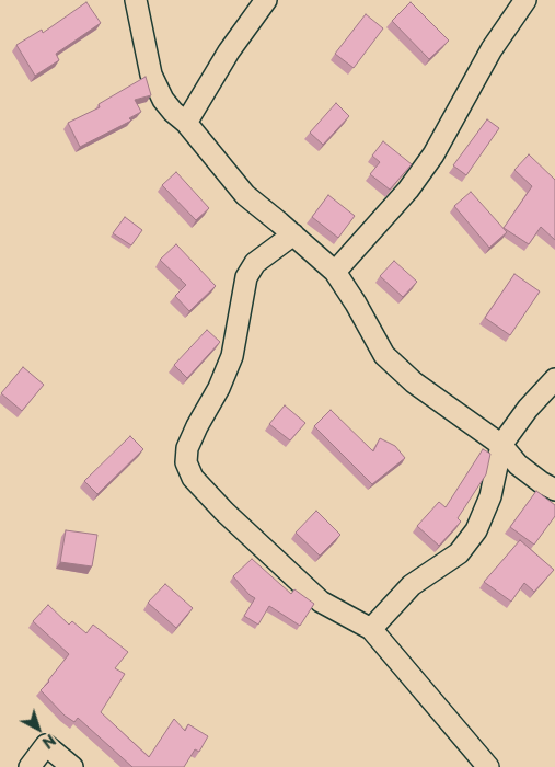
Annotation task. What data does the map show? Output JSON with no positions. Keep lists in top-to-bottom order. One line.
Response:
{"north":"bottom right"}
